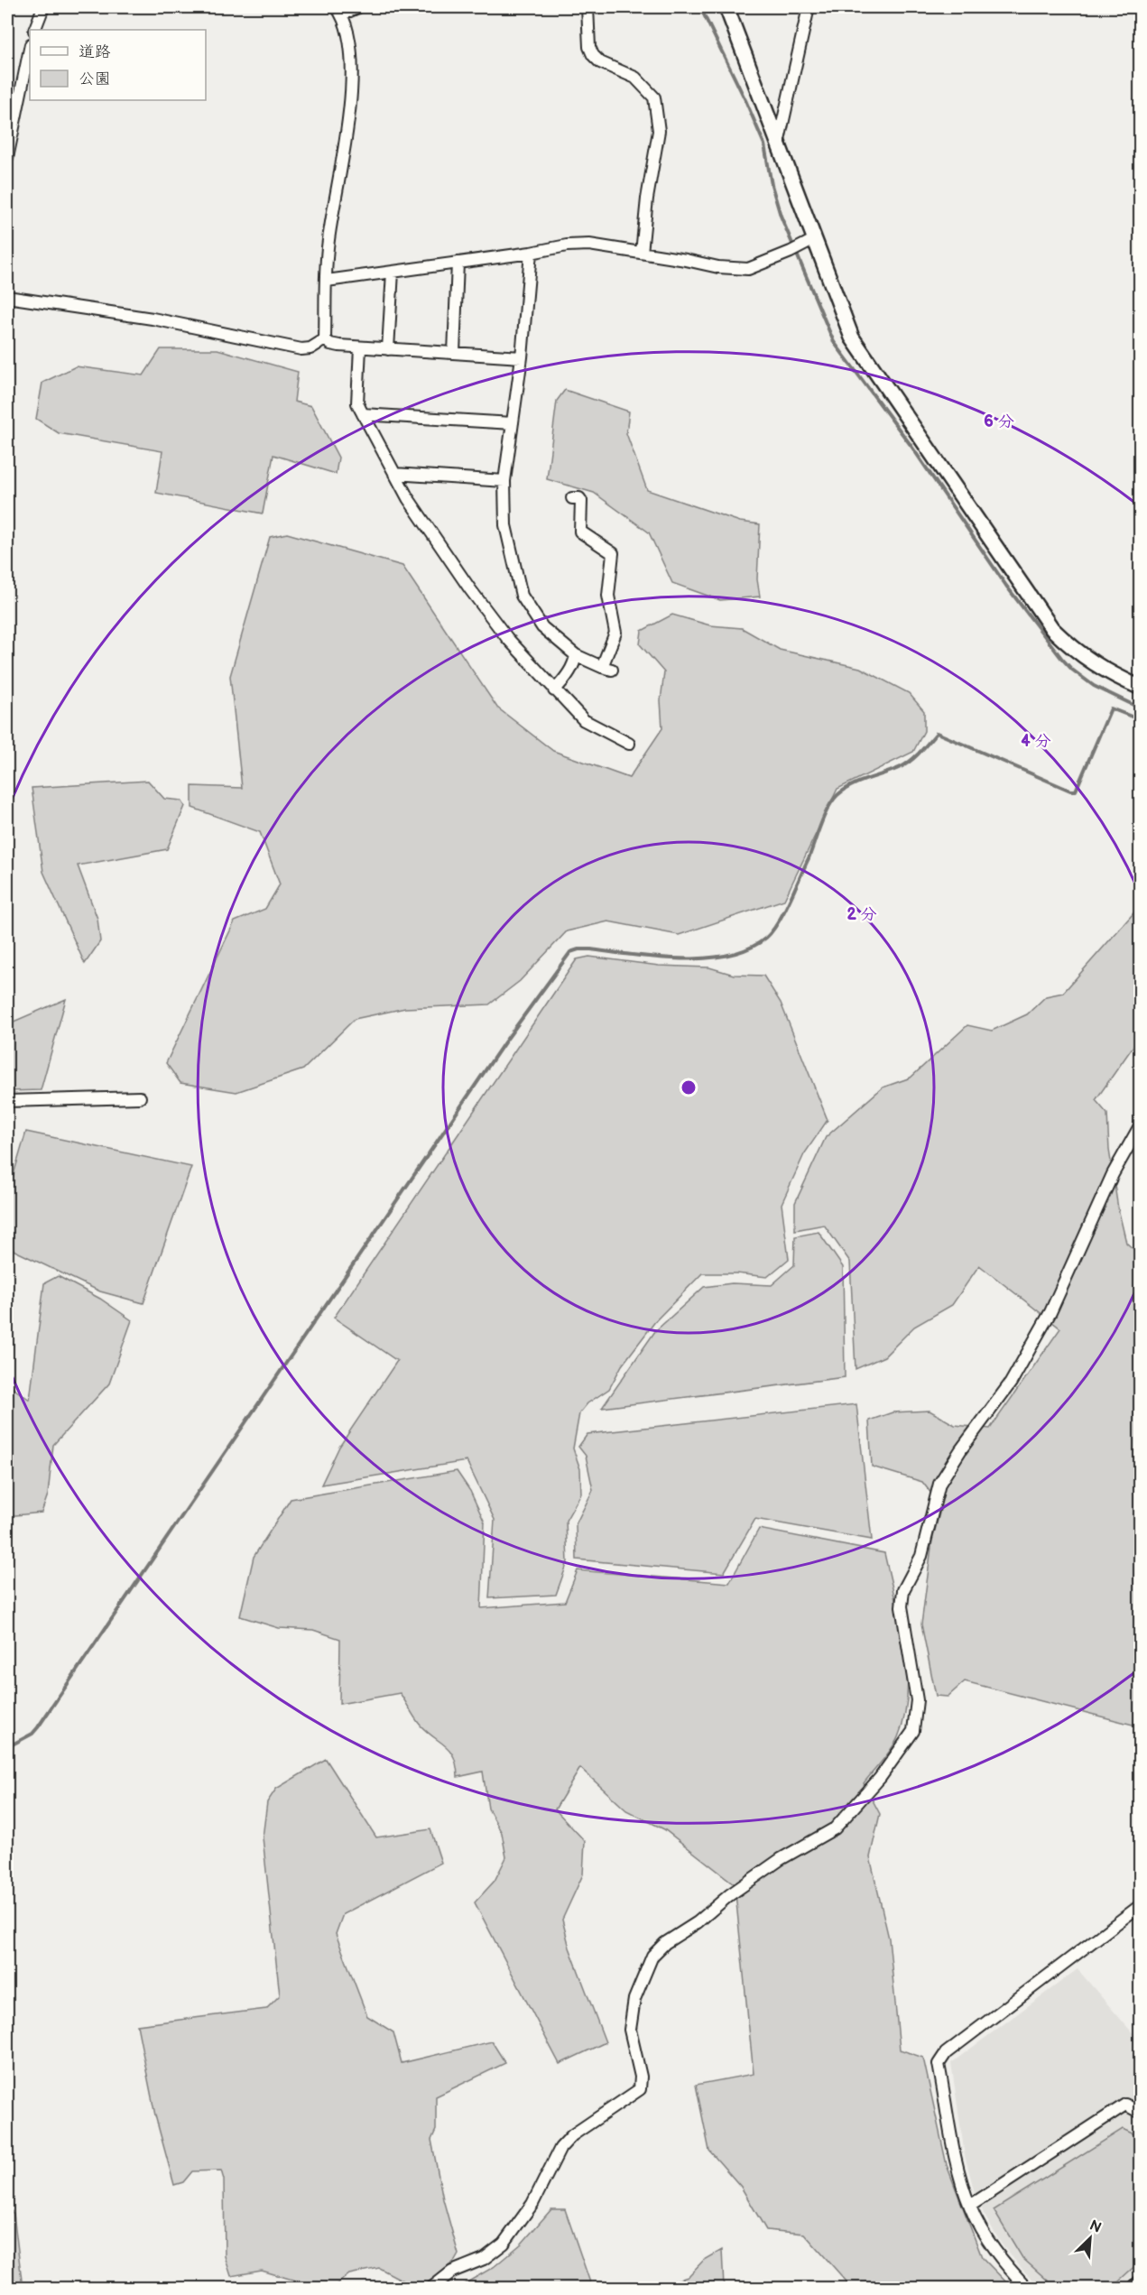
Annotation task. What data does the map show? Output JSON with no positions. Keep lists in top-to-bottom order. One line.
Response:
{"legend":["道路","公園"],"north":"top right","rings":["6 分","4 分","2 分"]}
